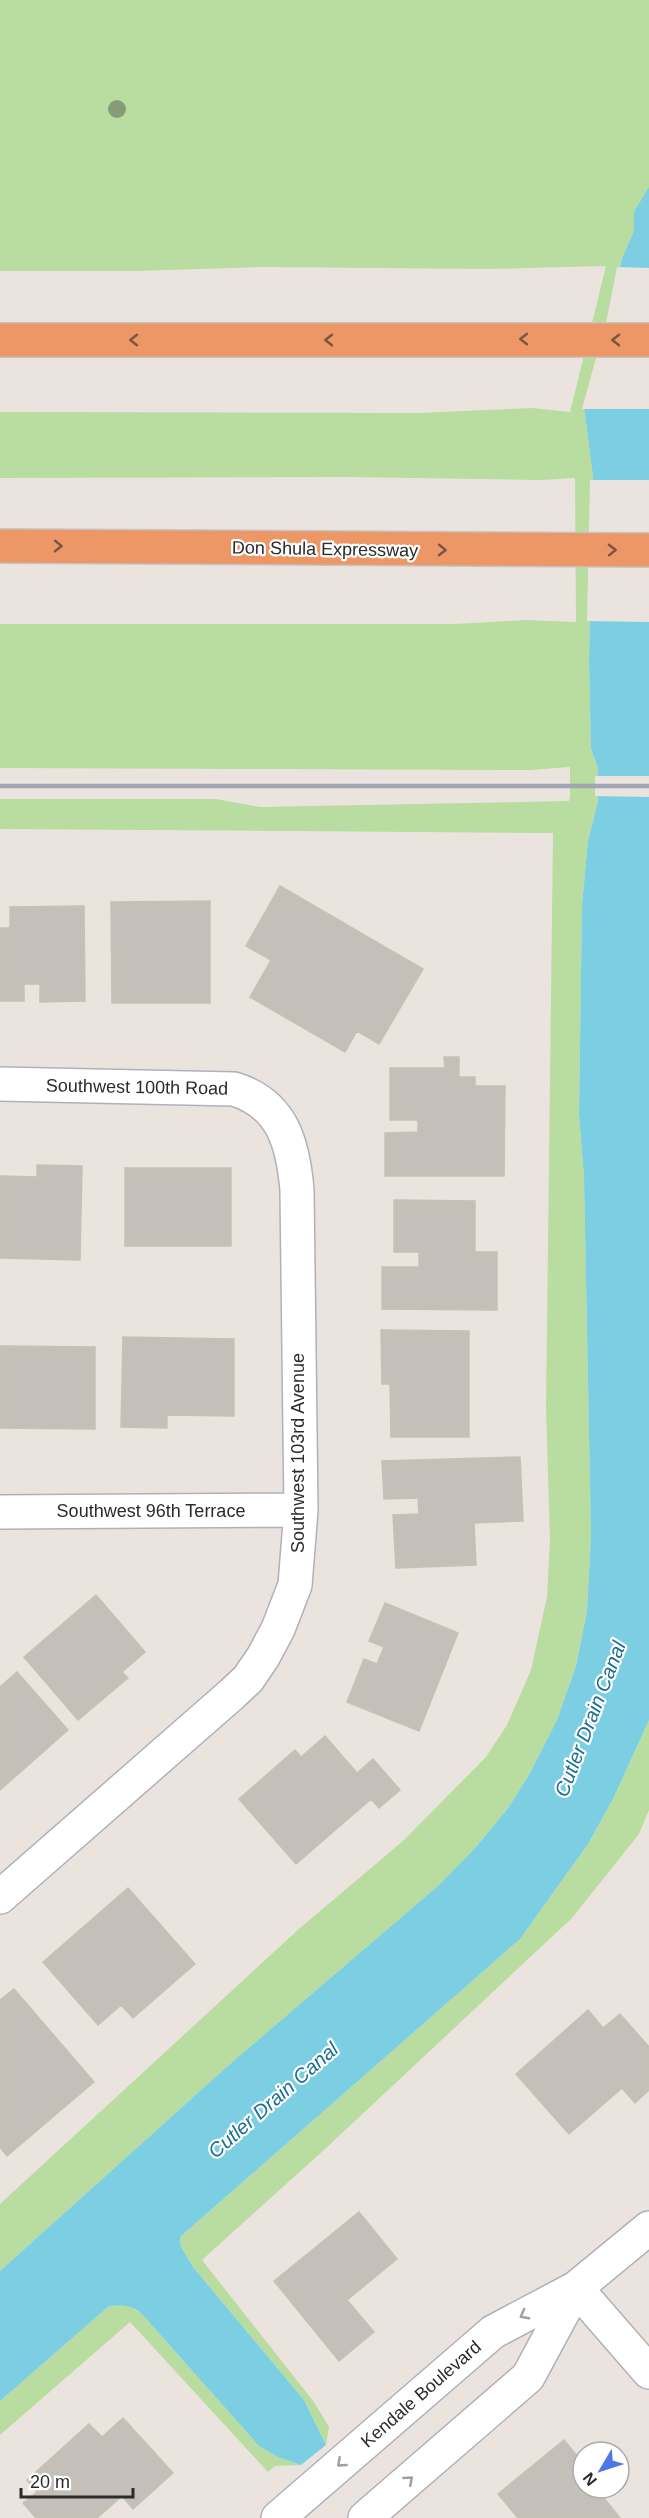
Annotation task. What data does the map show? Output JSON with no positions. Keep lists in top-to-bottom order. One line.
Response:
{"streets":{"highway":["Don Shula Expressway"],"street":["Southwest 100th Road","Southwest 103rd Avenue","Southwest 96th Terrace","Kendale Boulevard"]},"crossings":[["Southwest 100th Road","Southwest 103rd Avenue"],["Southwest 103rd Avenue","Southwest 96th Terrace"]],"water":["Cutler Drain Canal"],"scale_bar":"20 m","north":"bottom left"}
